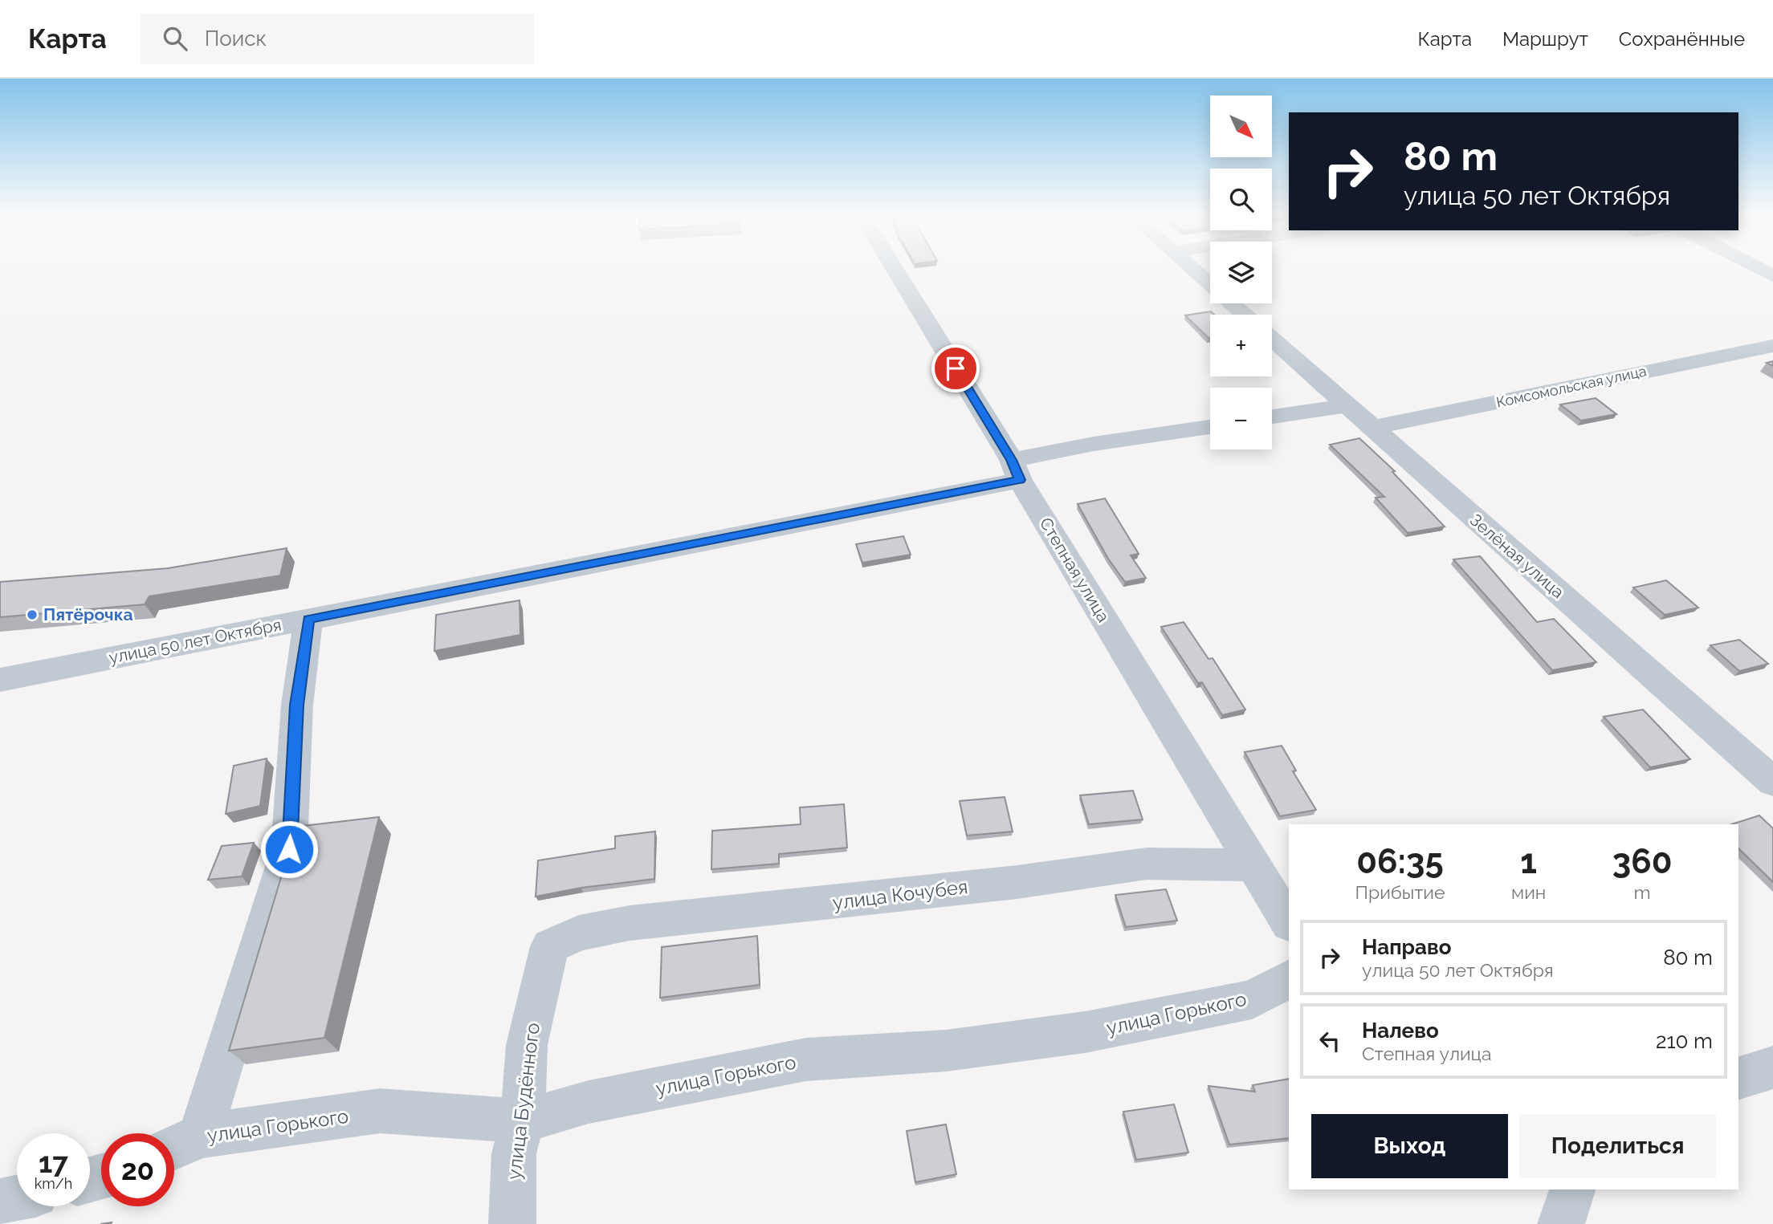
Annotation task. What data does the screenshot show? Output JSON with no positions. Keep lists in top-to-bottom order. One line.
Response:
{"streets":{"street":["Комсомольская улица","Зелёная улица","Степная улица","улица 50 лет Октября","улица Кочубея","улица Горького","улица Будённого"]},"crossings":[["Комсомольская улица","Зелёная улица"],["Степная улица","улица 50 лет Октября"],["Степная улица","улица Кочубея"],["улица Кочубея","улица Будённого"],["улица Горького","улица Будённого"]],"places":["Пятёрочка"],"north":"bottom right","page":{"header":"Карта","search":"Поиск","nav":["Карта","Маршрут","Сохранённые"],"map_buttons":["+","−"],"turn":["80 m","улица 50 лет Октября"],"eta":["06:35","Прибытие","1","мин","360","m"],"list":[{"name":"Направо","note":"улица 50 лет Октября","value":"80 m"},{"name":"Налево","note":"Степная улица","value":"210 m"}],"buttons":["Выход","Поделиться"],"speed":"17 km/h","limit":"20"}}
